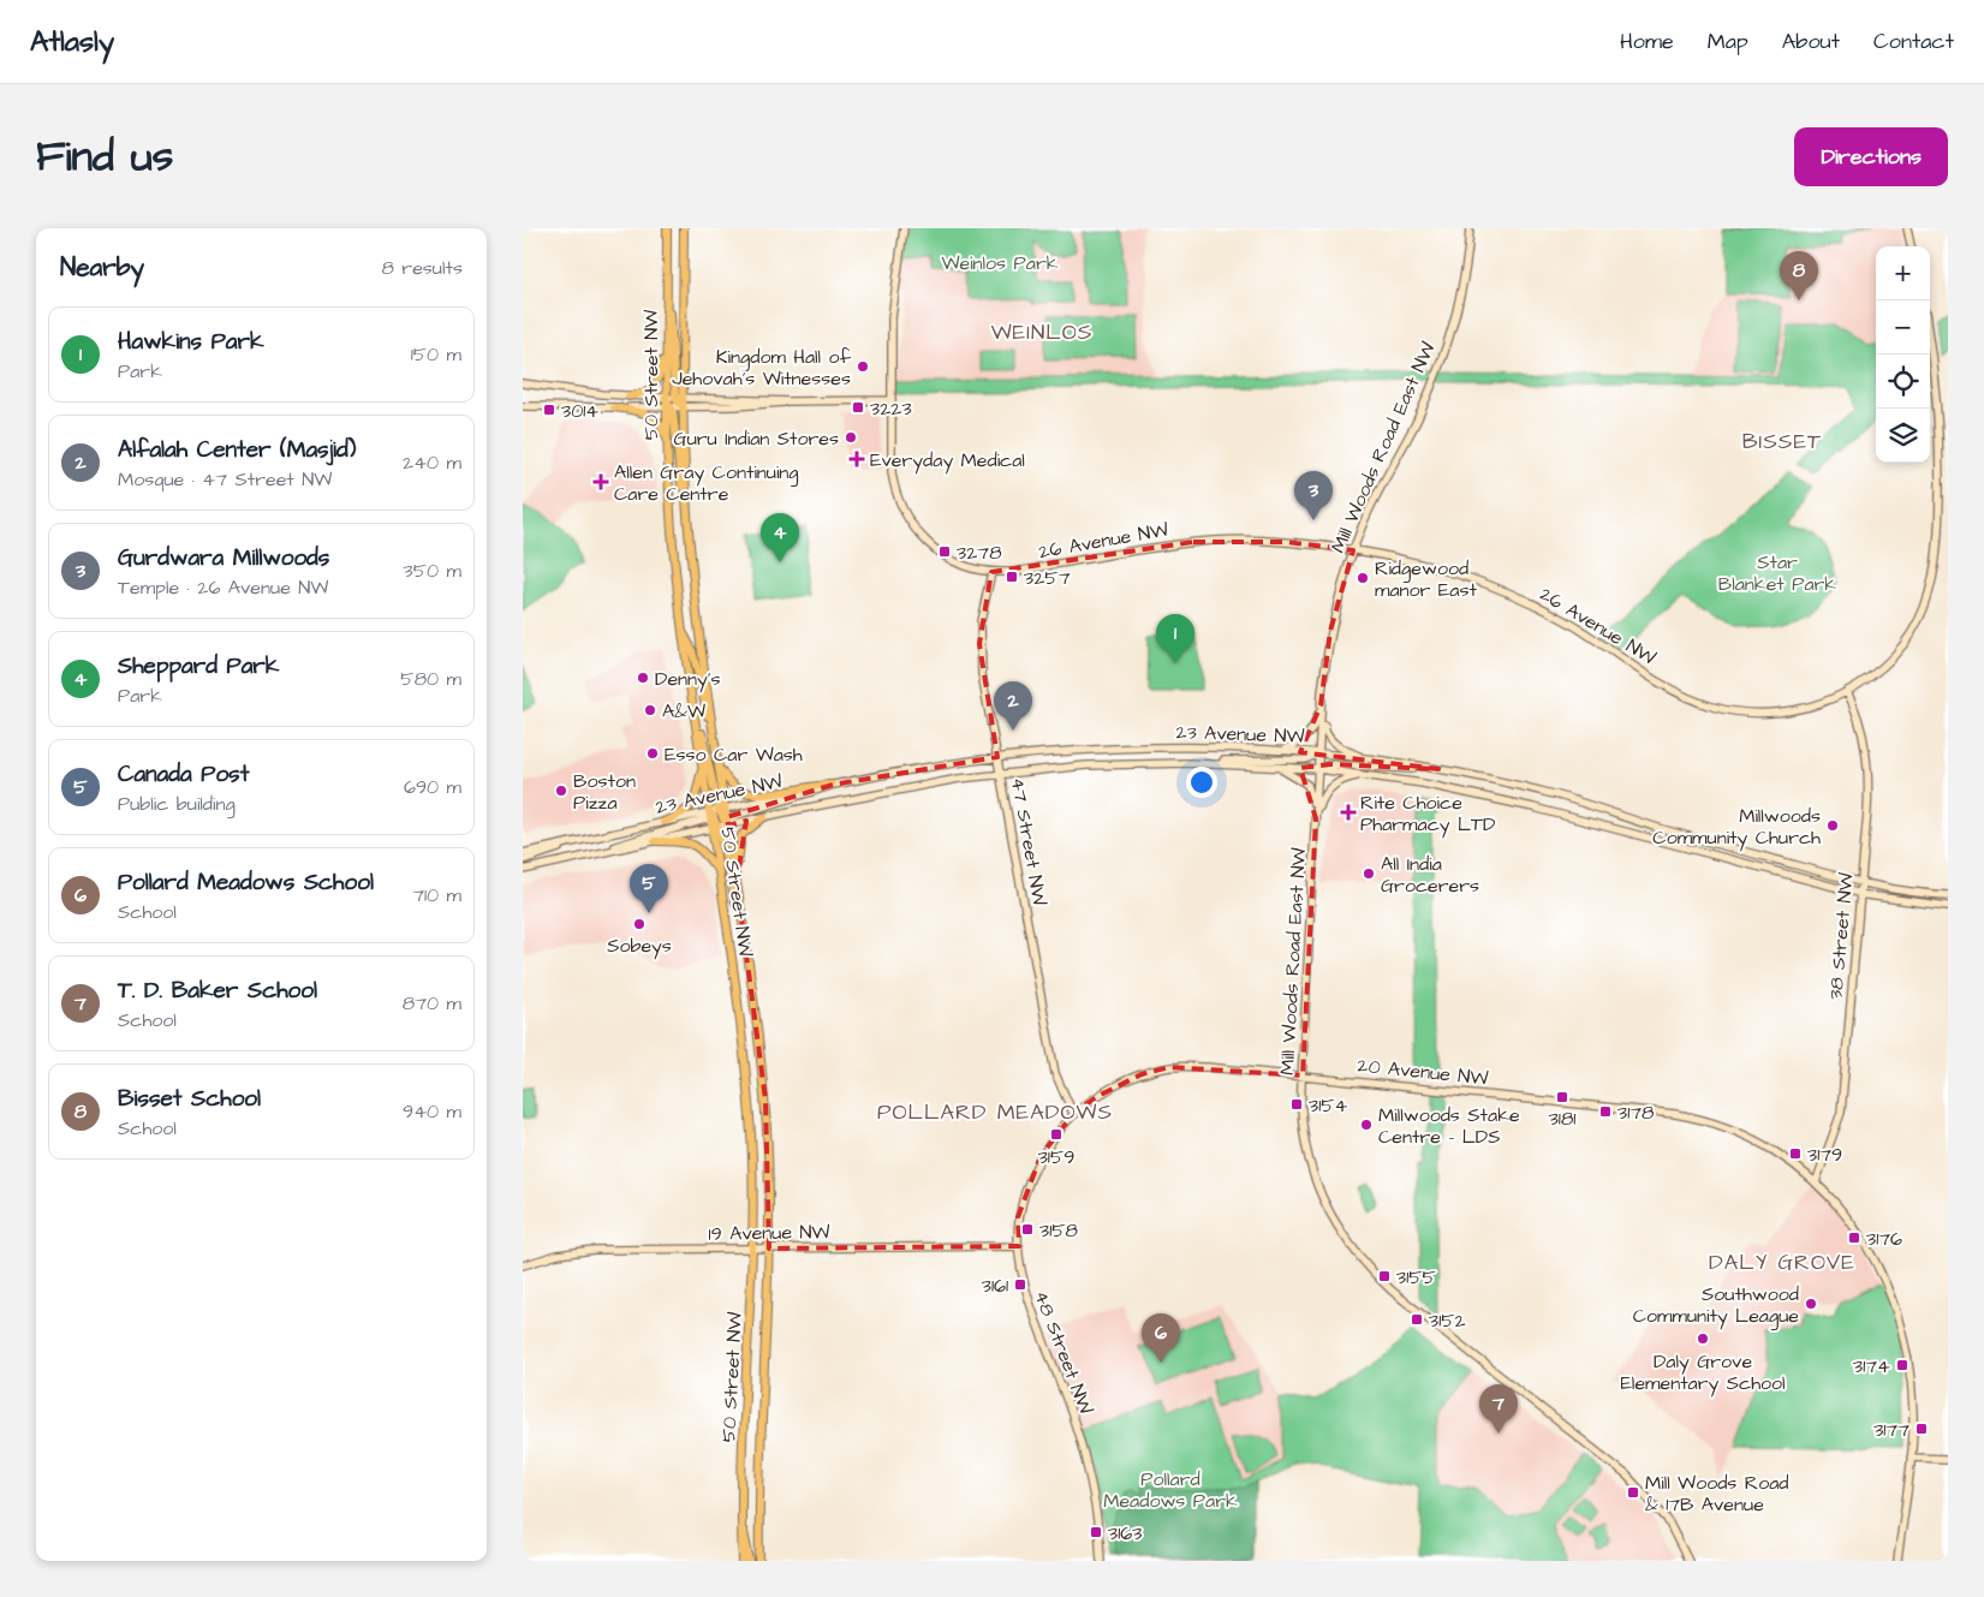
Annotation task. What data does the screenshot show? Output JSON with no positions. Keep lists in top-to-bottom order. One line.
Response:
{"streets":{"main road":["50 Street NW"],"street":["Mill Woods Road East NW","26 Avenue NW","23 Avenue NW","47 Street NW","38 Street NW","20 Avenue NW","19 Avenue NW","48 Street NW"]},"crossings":[["50 Street NW","23 Avenue NW"],["50 Street NW","19 Avenue NW"],["Mill Woods Road East NW","26 Avenue NW"],["Mill Woods Road East NW","23 Avenue NW"],["Mill Woods Road East NW","20 Avenue NW"],["26 Avenue NW","47 Street NW"],["26 Avenue NW","38 Street NW"],["23 Avenue NW","47 Street NW"],["23 Avenue NW","38 Street NW"],["47 Street NW","20 Avenue NW"],["38 Street NW","20 Avenue NW"],["20 Avenue NW","48 Street NW"],["19 Avenue NW","48 Street NW"]],"districts":["WEINLOS","BISSET","POLLARD MEADOWS","DALY GROVE"],"parks":["Weinlos Park","Star Blanket Park","Pollard Meadows Park"],"places":{"other":["Kingdom Hall of Jehovah's Witnesses","Guru Indian Stores","Ridgewood manor East","Denny's","A&W","Esso Car Wash","Boston Pizza","Millwoods Community Church","All India Grocerers","Sobeys","Millwoods Stake Centre - LDS","Southwood Community League","Daly Grove Elementary School"],"transit":["3223","3014","3278","3257","3181","3154","3178","3159","3179","3158","3176","3155","3161","3152","3174","3177","Mill Woods Road & 17B Avenue","3163"],"health":["Everyday Medical","Allen Gray Continuing Care Centre","Rite Choice Pharmacy LTD"]},"page":{"header":"Atlasly","nav":["Home","Map","About","Contact"],"title":"Find us","buttons":"Directions","heading":["Nearby","8 results"],"map_buttons":["+","−"],"pins":["8","3","4","1","2","5","6","7"],"list":[{"mark":"1","name":"Hawkins Park","note":"Park","value":"150 m"},{"mark":"2","name":"Alfalah Center (Masjid)","note":"Mosque · 47 Street NW","value":"240 m"},{"mark":"3","name":"Gurdwara Millwoods","note":"Temple · 26 Avenue NW","value":"350 m"},{"mark":"4","name":"Sheppard Park","note":"Park","value":"580 m"},{"mark":"5","name":"Canada Post","note":"Public building","value":"690 m"},{"mark":"6","name":"Pollard Meadows School","note":"School","value":"710 m"},{"mark":"7","name":"T. D. Baker School","note":"School","value":"870 m"},{"mark":"8","name":"Bisset School","note":"School","value":"940 m"}]}}
